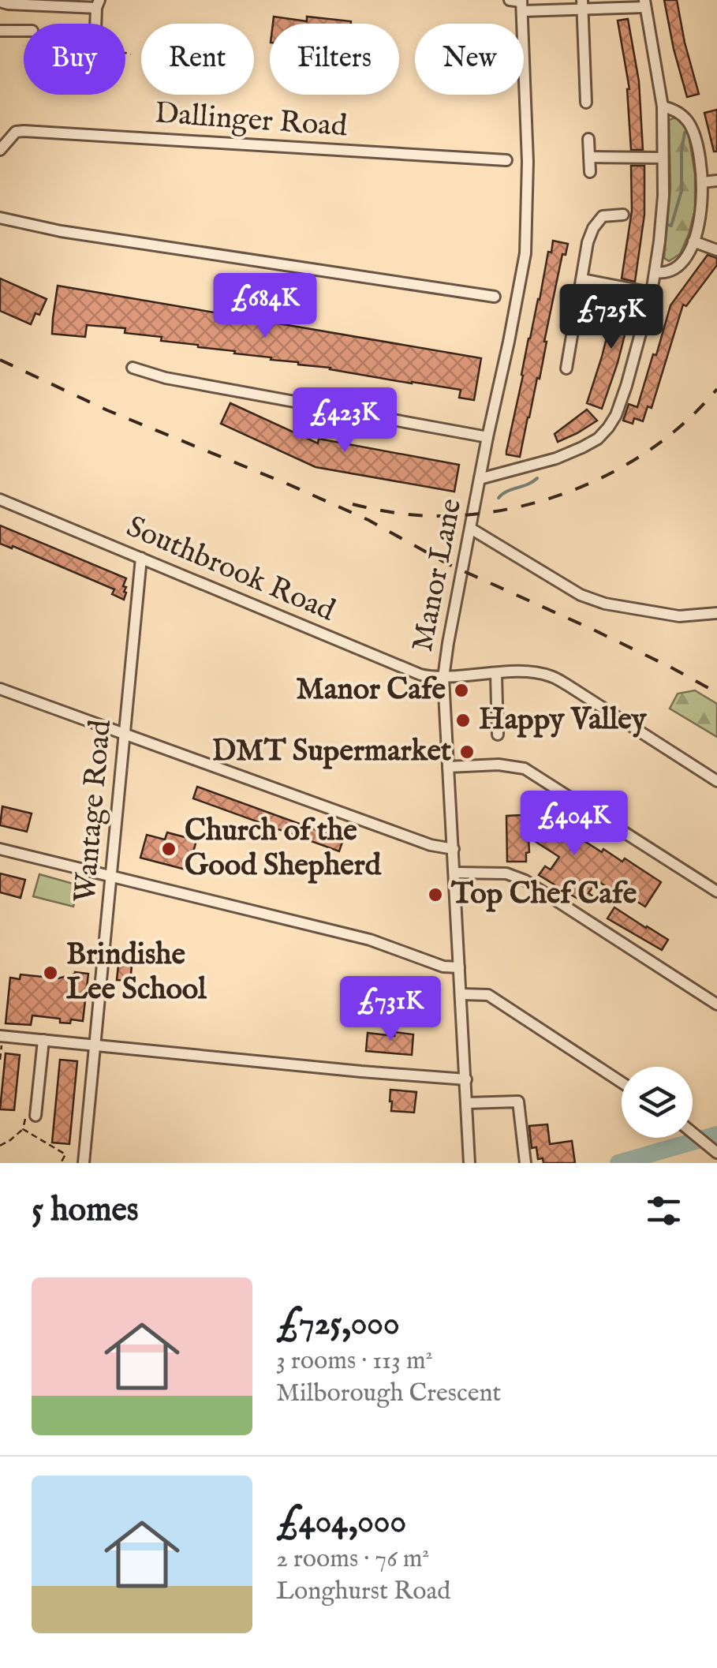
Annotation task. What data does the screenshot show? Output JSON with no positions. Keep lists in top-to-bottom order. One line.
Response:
{"streets":{"street":["Dallinger Road","Southbrook Road","Manor Lane","Wantage Road"]},"crossings":[["Southbrook Road","Manor Lane"],["Southbrook Road","Wantage Road"]],"places":["Manor Cafe","Happy Valley","DMT Supermarket","Church of the Good Shepherd","Top Chef Cafe","Brindishe Lee School"],"page":{"chip":["Buy","Rent","Filters","New"],"price":["£684K","£725K","£423K","£404K","£731K"],"heading":"5 homes","list":[{"name":"£725,000","note":"3 rooms · 113 m² · Milborough Crescent"},{"name":"£404,000","note":"2 rooms · 76 m² · Longhurst Road"}]}}
